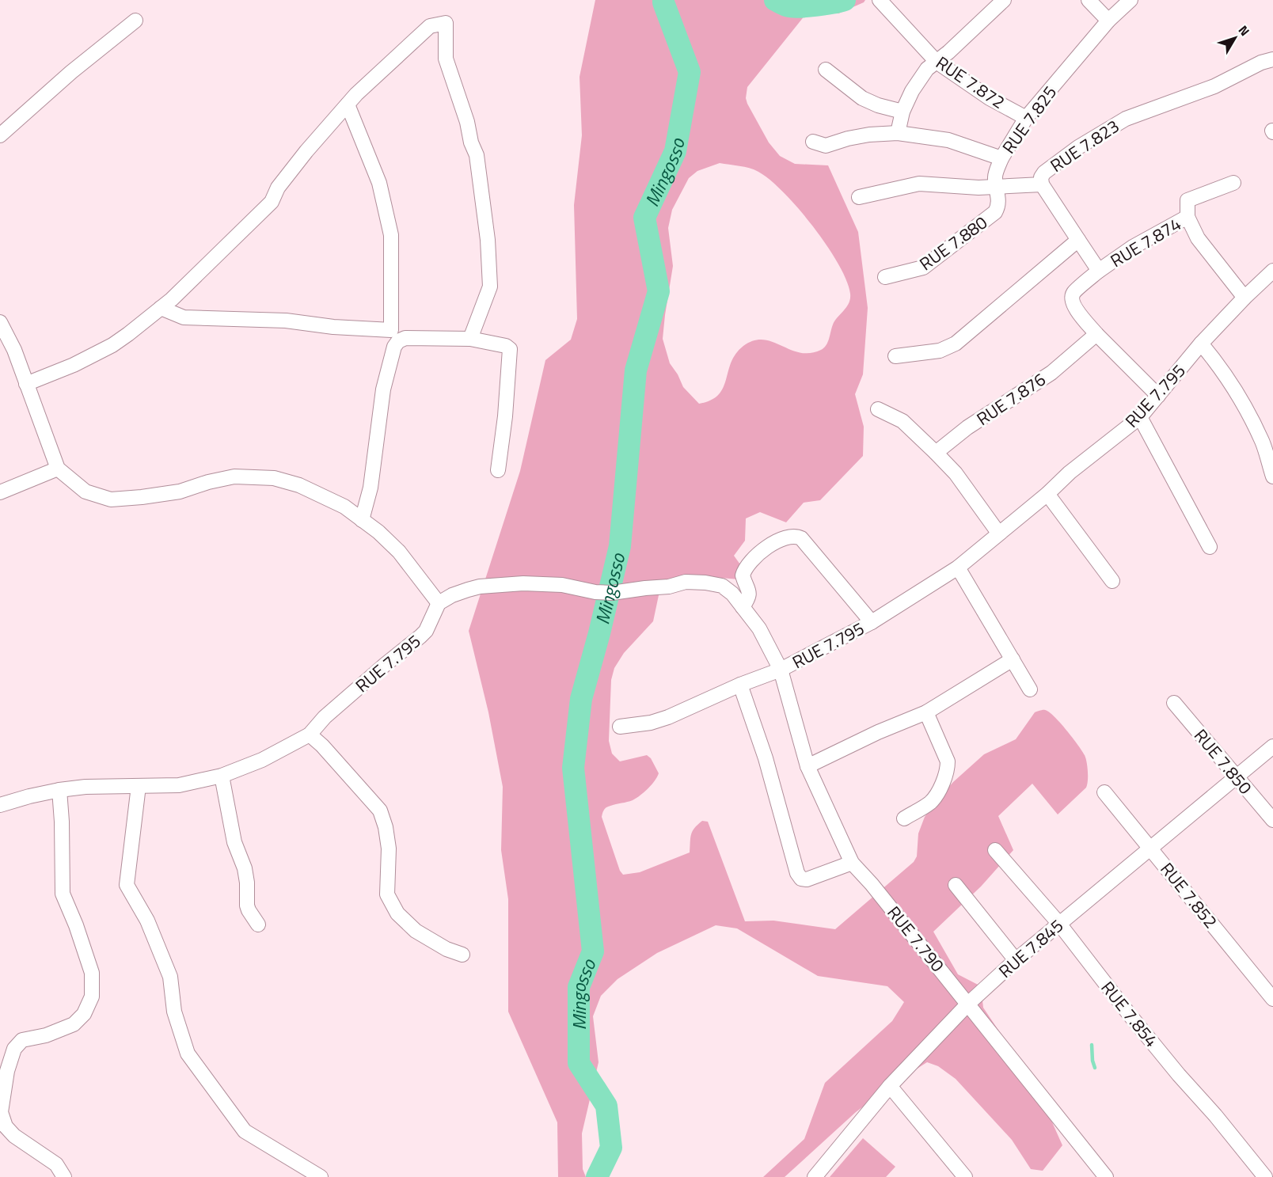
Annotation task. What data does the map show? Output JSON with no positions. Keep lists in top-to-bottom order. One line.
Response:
{"streets":{"street":["RUE 7.872","RUE 7.825","RUE 7.823","RUE 7.874","RUE 7.880","RUE 7.795","RUE 7.876","RUE 7.850","RUE 7.852","RUE 7.790","RUE 7.845","RUE 7.854"]},"crossings":[["RUE 7.872","RUE 7.825"],["RUE 7.825","RUE 7.880"],["RUE 7.823","RUE 7.874"],["RUE 7.874","RUE 7.795"],["RUE 7.795","RUE 7.790"],["RUE 7.850","RUE 7.845"],["RUE 7.852","RUE 7.845"],["RUE 7.790","RUE 7.845"],["RUE 7.845","RUE 7.854"]],"water":["Mingosso"],"north":"top right"}
